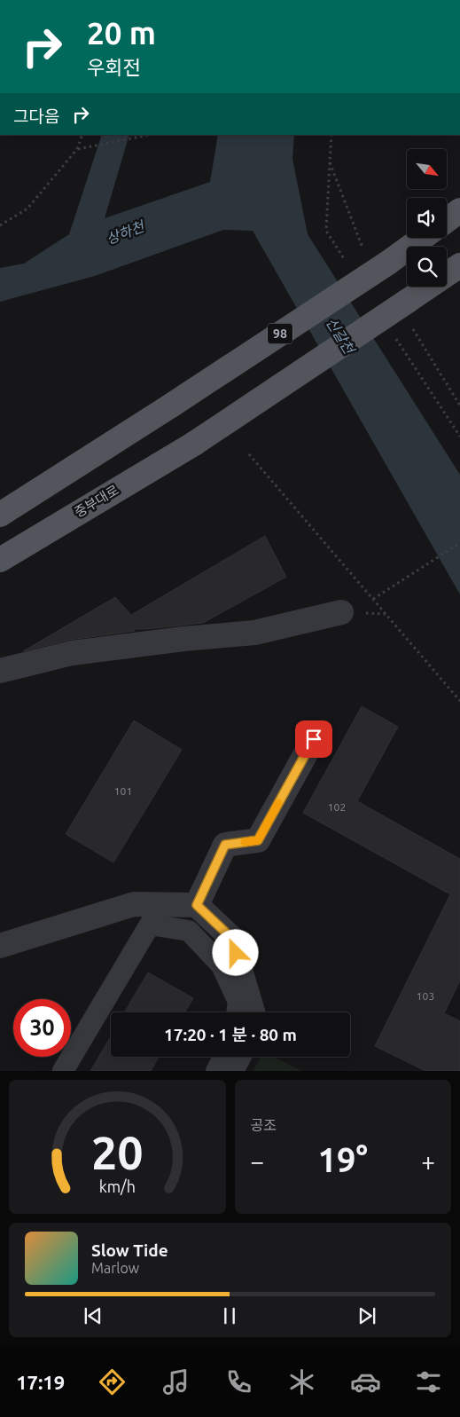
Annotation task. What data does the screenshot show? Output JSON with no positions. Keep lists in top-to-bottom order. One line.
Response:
{"streets":{"main road":["98","중부대로"]},"water":["상하천","신갈천"],"house_numbers":["101","102","103"],"north":"bottom right","page":{"turn":["20 m","우회전"],"then":"그다음","limit":"30","trip":"17:20 · 1 분 · 80 m","tile":"공조","heat":["−","19°","+"],"song":["Slow Tide","Marlow"],"tabs":"17:19","gauge":["20","km/h"]}}
